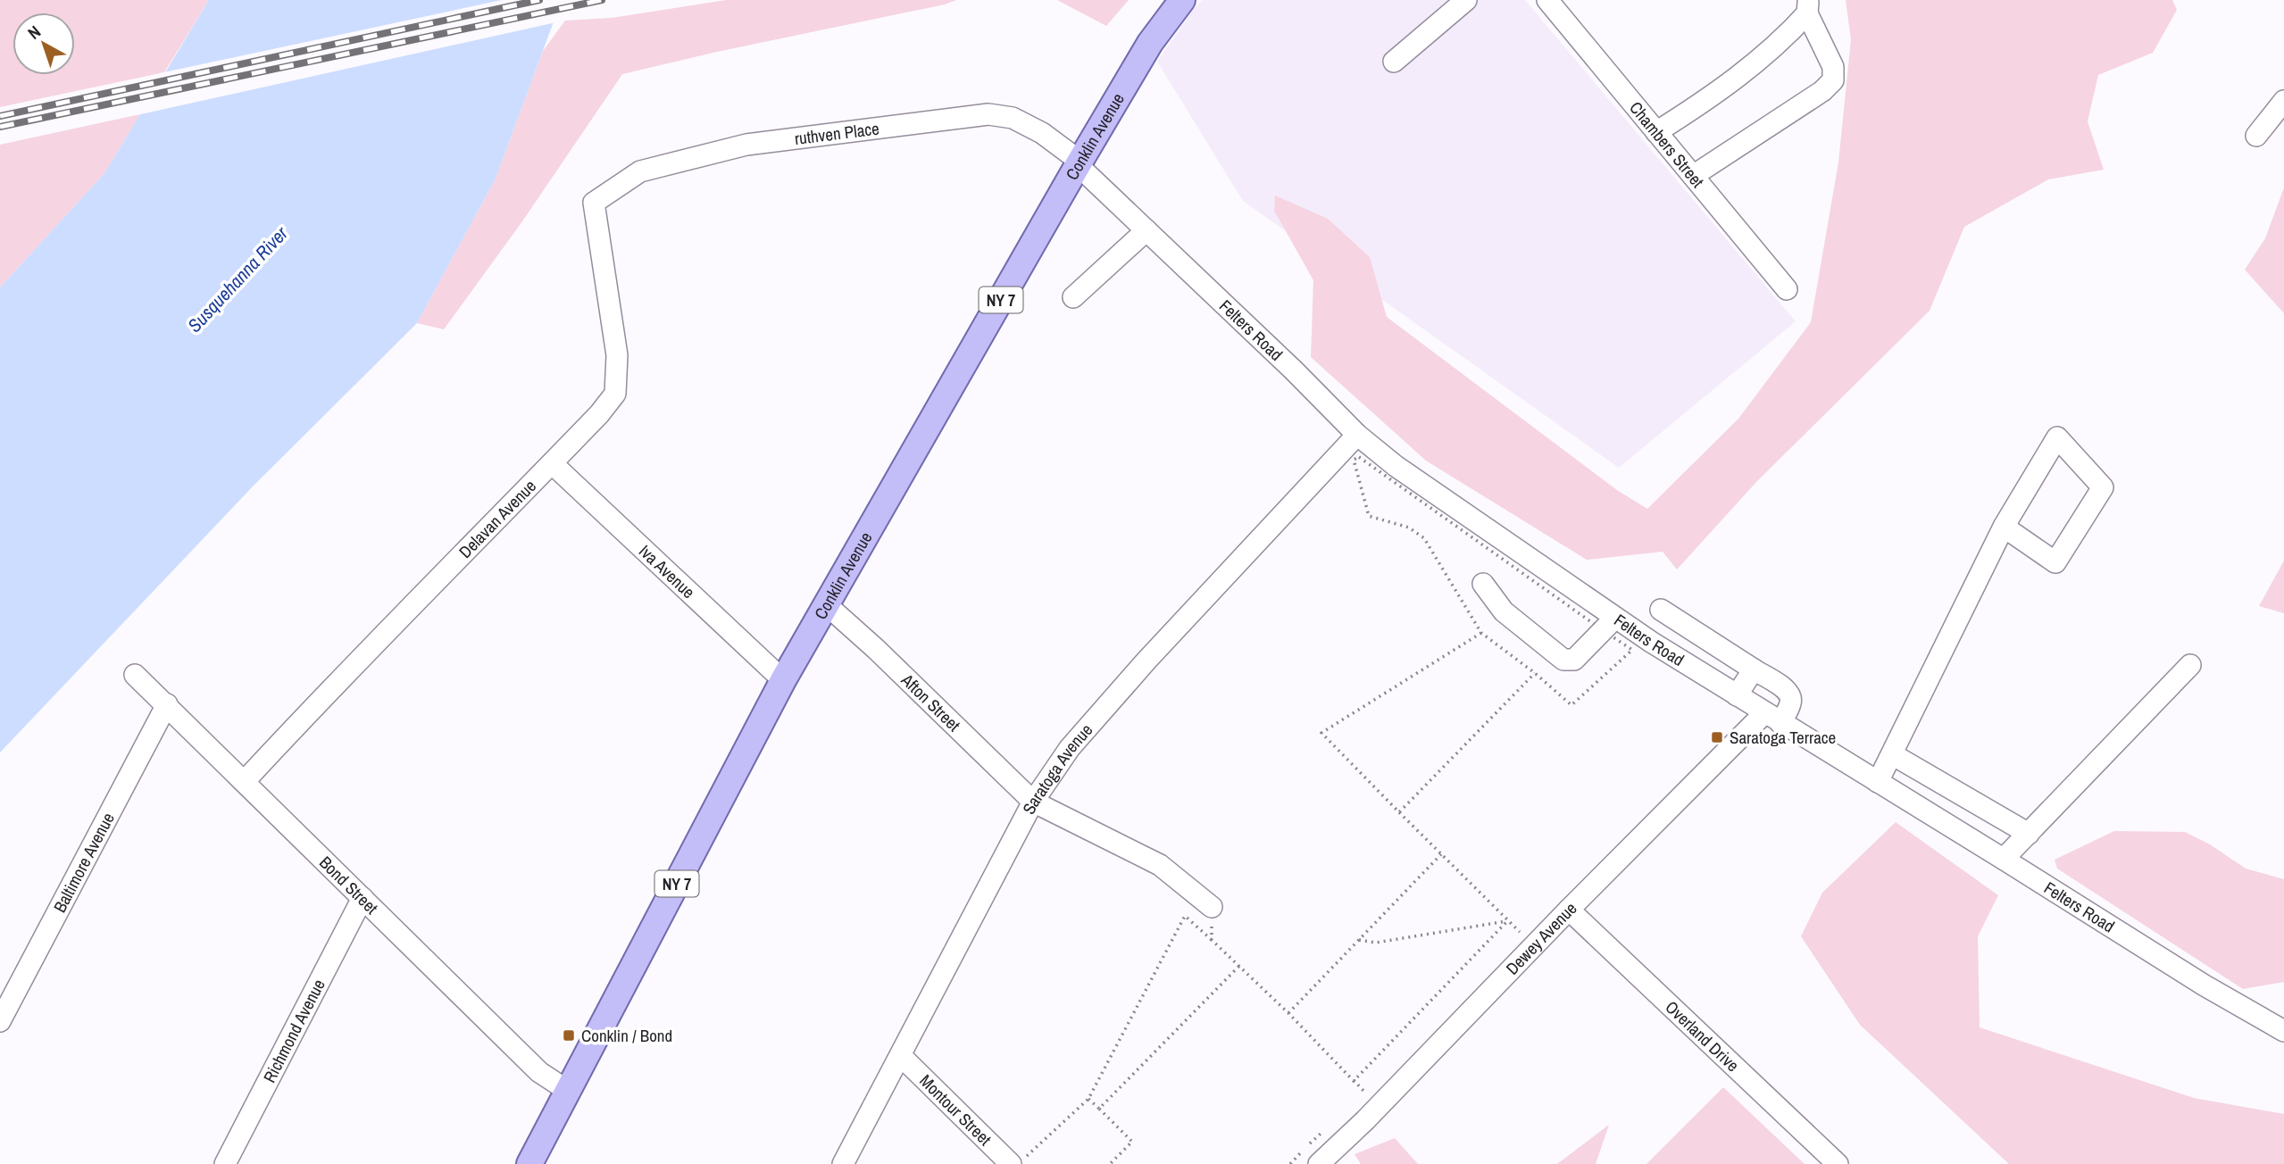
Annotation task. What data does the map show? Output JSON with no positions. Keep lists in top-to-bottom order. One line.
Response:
{"streets":{"main road":["Conklin Avenue","NY 7"],"street":["ruthven Place","Chambers Street","Felters Road","Delavan Avenue","Iva Avenue","Afton Street","Saratoga Avenue","Baltimore Avenue","Bond Street","Dewey Avenue","Richmond Avenue","Overland Drive","Montour Street"]},"crossings":[["ruthven Place","Conklin Avenue"],["ruthven Place","Felters Road"],["ruthven Place","Delavan Avenue"],["Conklin Avenue","Felters Road"],["Conklin Avenue","Iva Avenue"],["Conklin Avenue","Afton Street"],["Conklin Avenue","Bond Street"],["Felters Road","Saratoga Avenue"],["Felters Road","Dewey Avenue"],["Delavan Avenue","Iva Avenue"],["Delavan Avenue","Bond Street"],["Afton Street","Saratoga Avenue"],["Saratoga Avenue","Montour Street"],["Baltimore Avenue","Bond Street"],["Bond Street","Richmond Avenue"],["Dewey Avenue","Overland Drive"]],"water":["Susquehanna River"],"places":{"transit":["Saratoga Terrace","Conklin / Bond"]},"north":"top left"}
